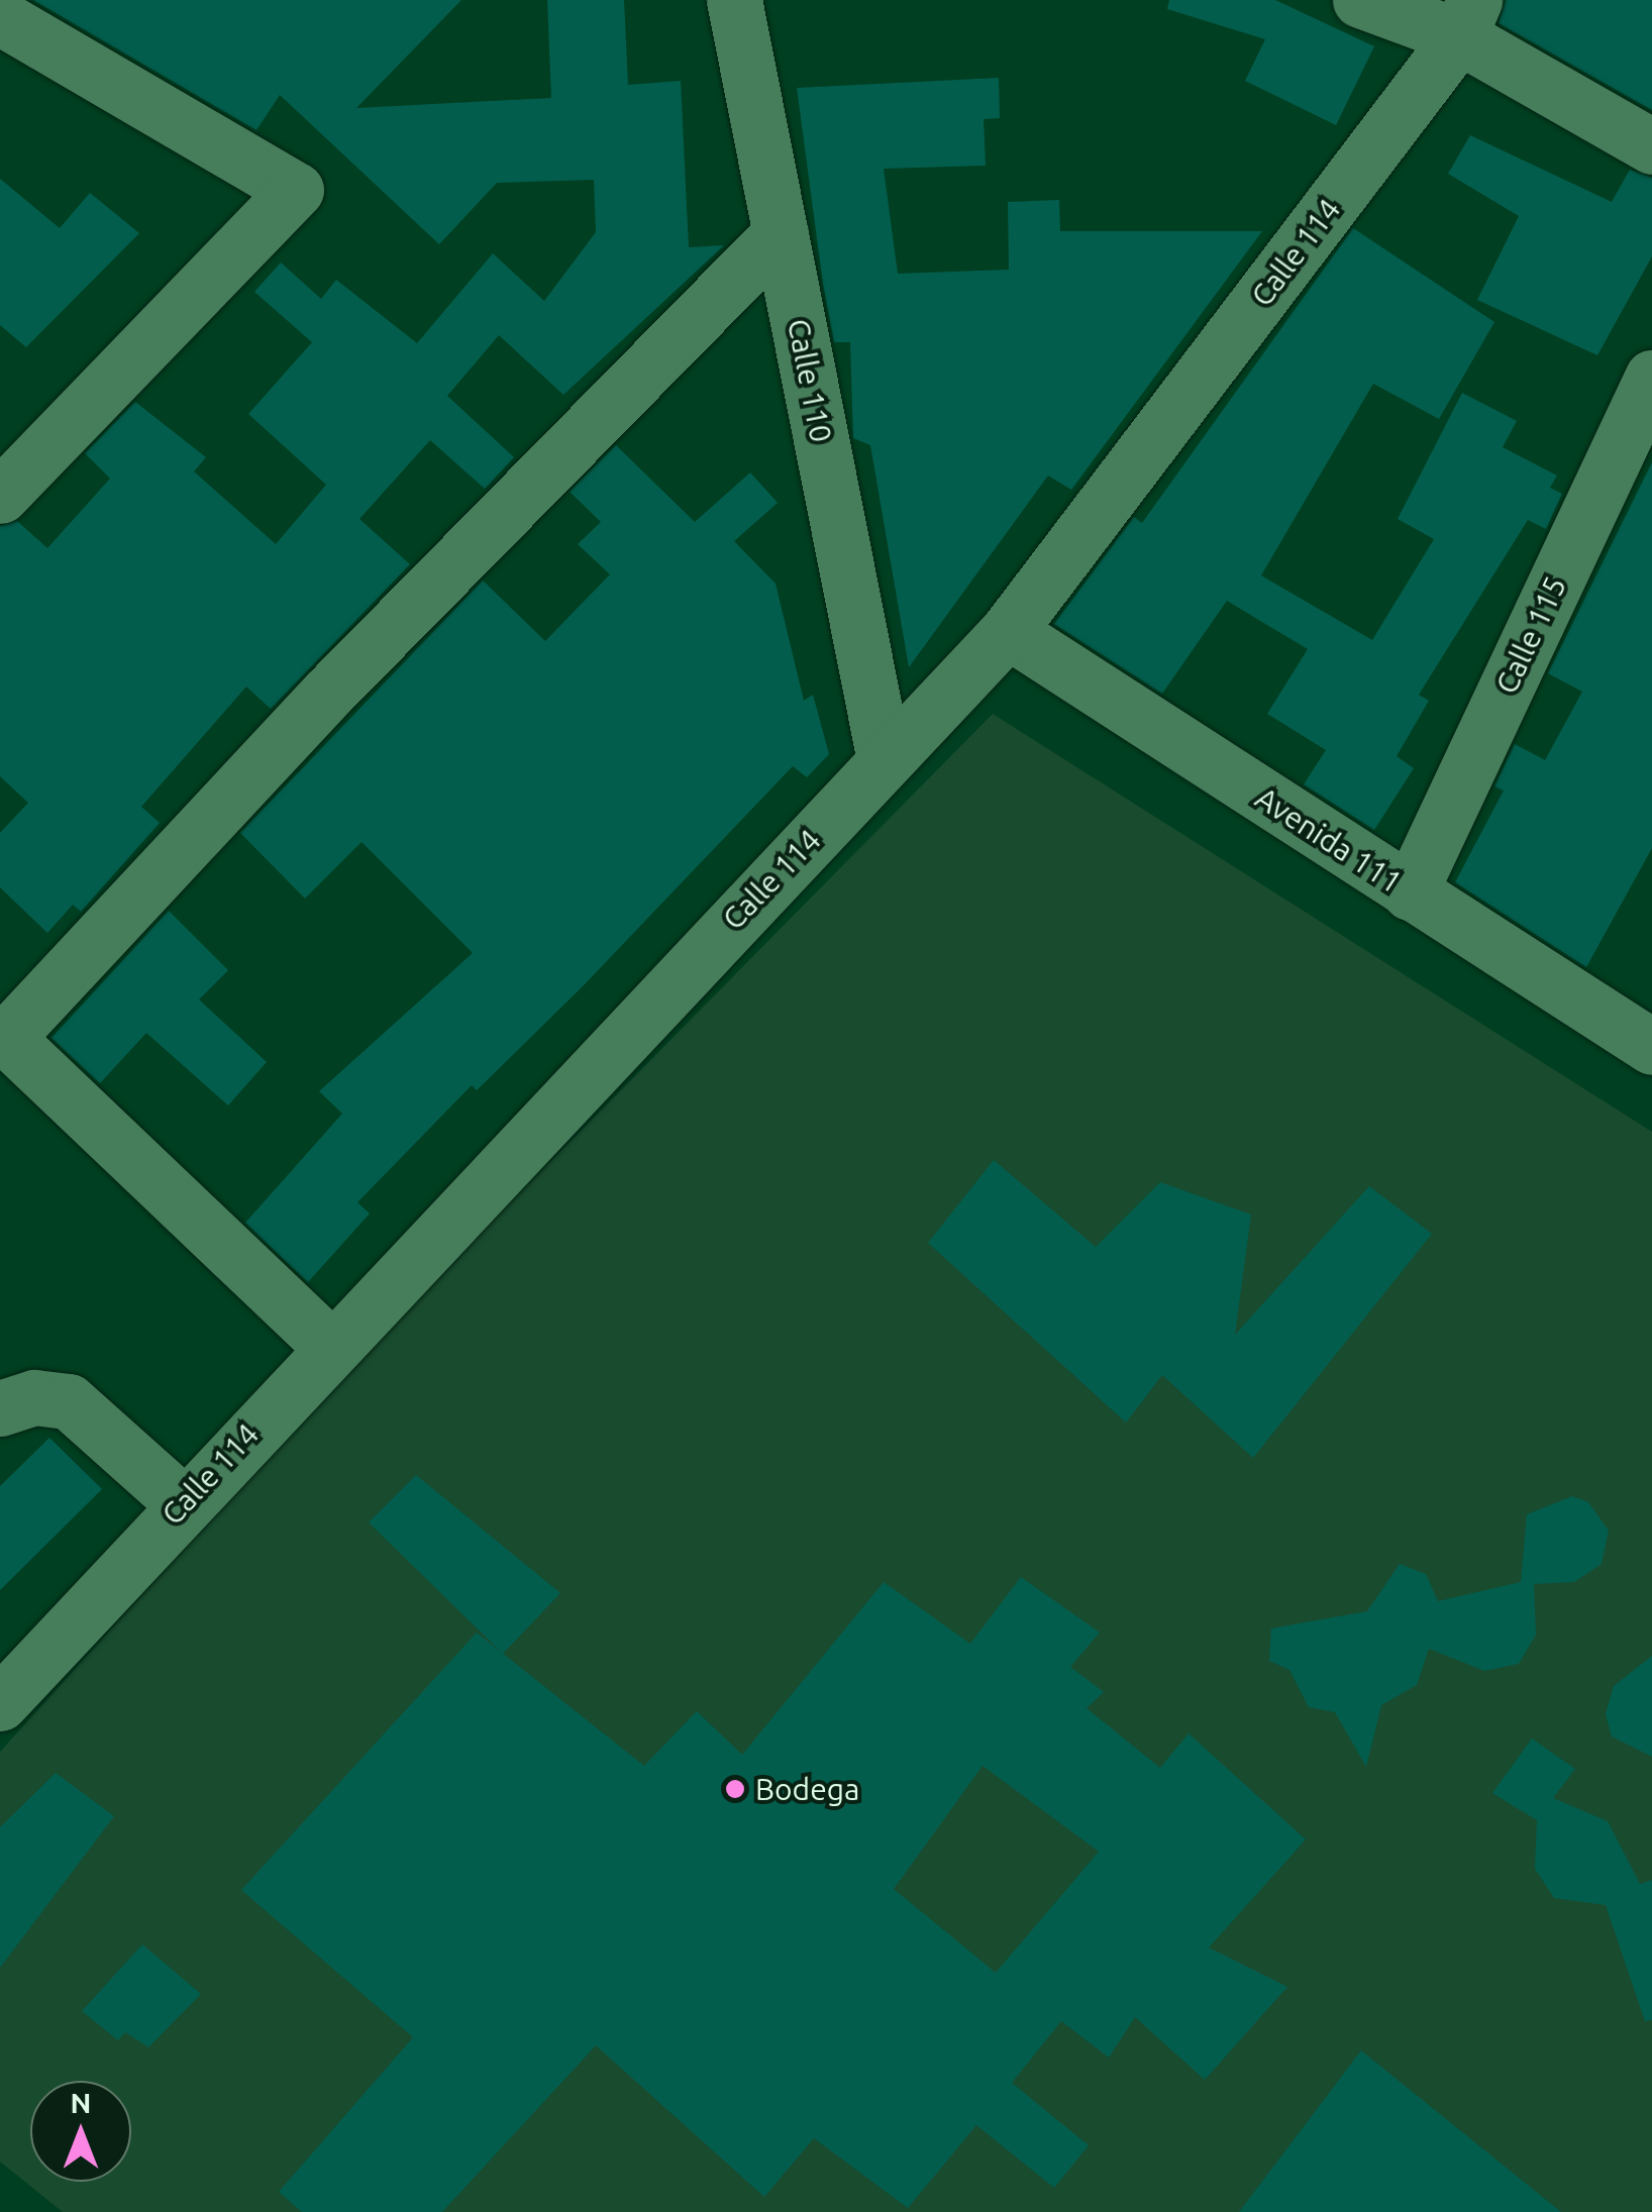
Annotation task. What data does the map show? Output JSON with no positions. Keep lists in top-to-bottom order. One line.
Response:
{"streets":{"street":["Calle 114","Calle 110","Calle 115","Avenida 111"]},"crossings":[["Calle 114","Calle 110"],["Calle 114","Avenida 111"],["Calle 115","Avenida 111"]],"places":["Bodega"],"north":"top"}
